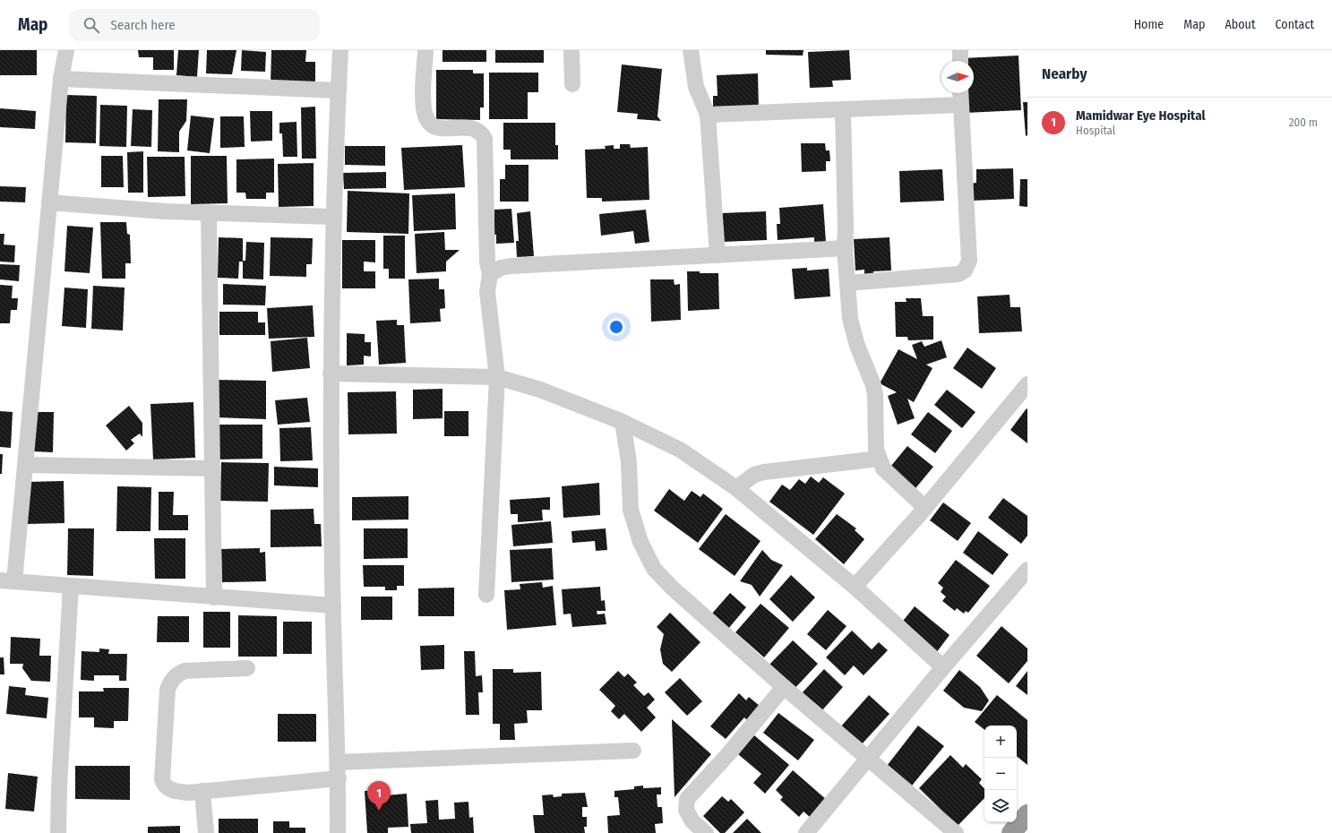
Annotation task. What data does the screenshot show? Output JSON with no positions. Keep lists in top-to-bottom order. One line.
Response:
{"north":"right","page":{"header":"Map","search":"Search here","nav":["Home","Map","About","Contact"],"heading":"Nearby","list":[{"mark":"1","name":"Mamidwar Eye Hospital","note":"Hospital","value":"200 m"}],"map_buttons":["+","−"],"pins":"1"}}
